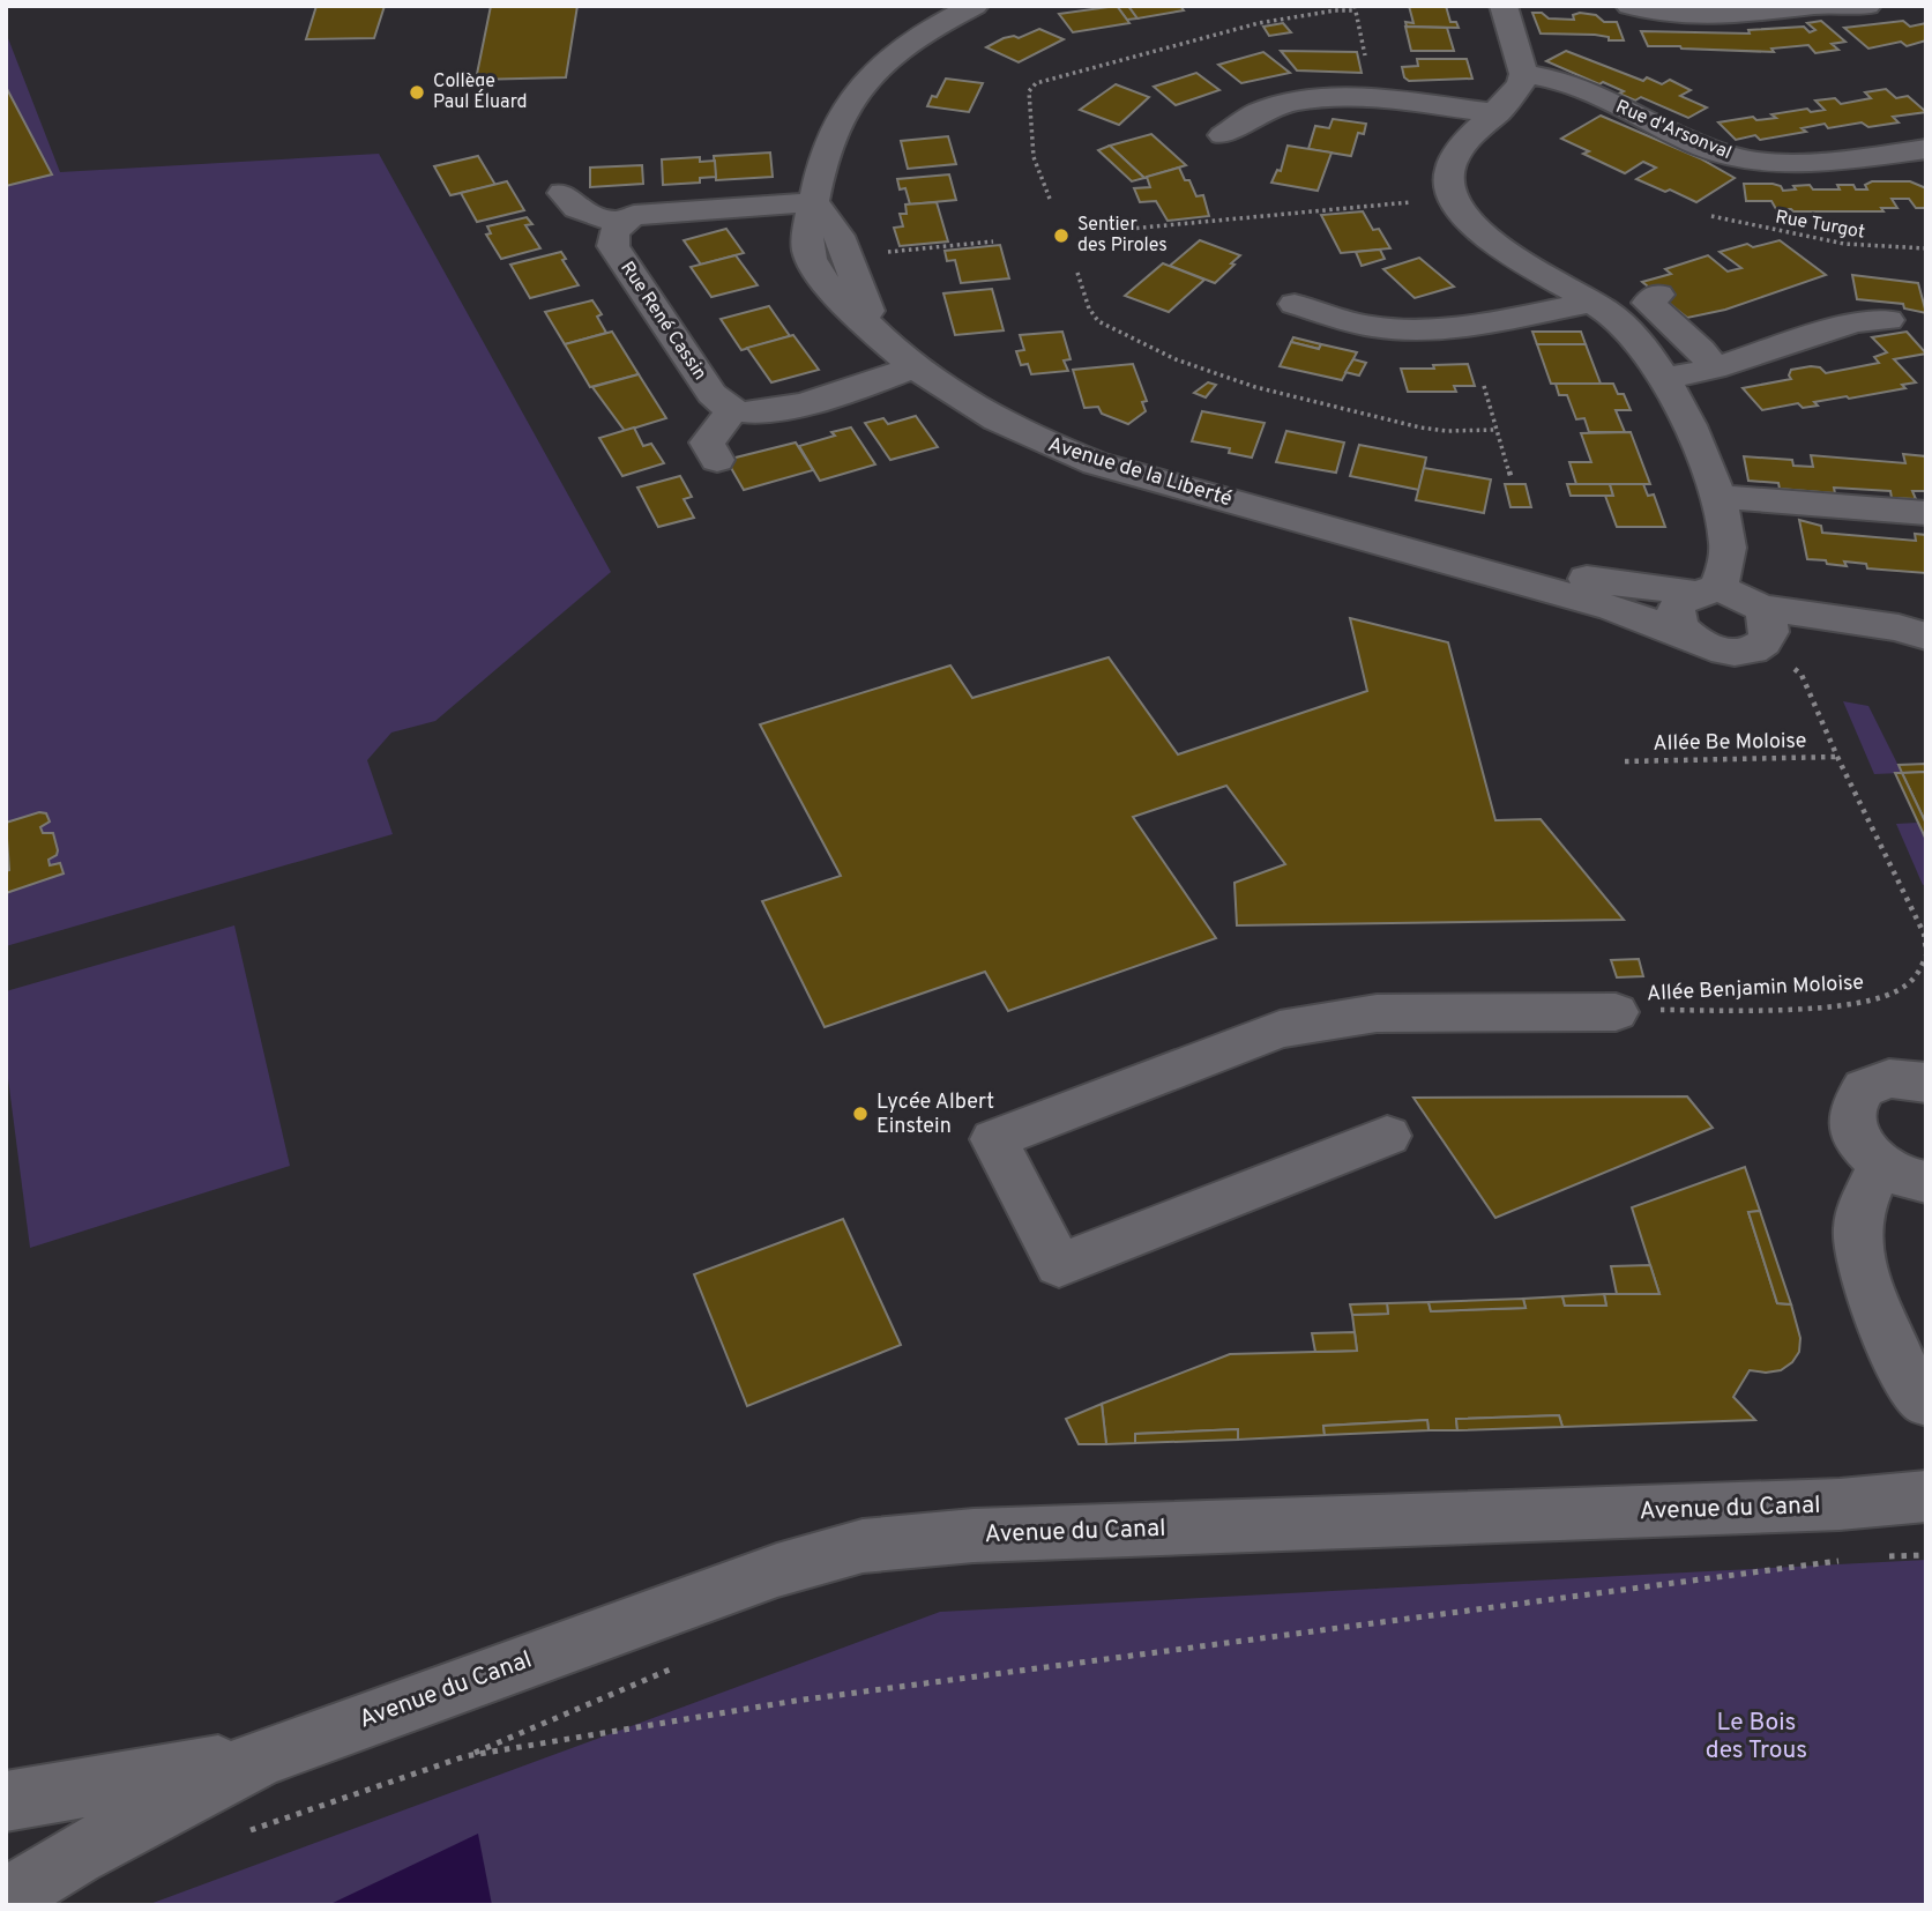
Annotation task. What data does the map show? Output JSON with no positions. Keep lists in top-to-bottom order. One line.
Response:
{"streets":{"street":["Rue d'Arsonval","Rue René Cassin","Avenue de la Liberté","Avenue du Canal"],"path":["Rue Turgot","Allée Be Moloise","Allée Benjamin Moloise"]},"parks":["Le Bois des Trous"],"places":["Collège Paul Éluard","Sentier des Piroles","Lycée Albert Einstein"]}
